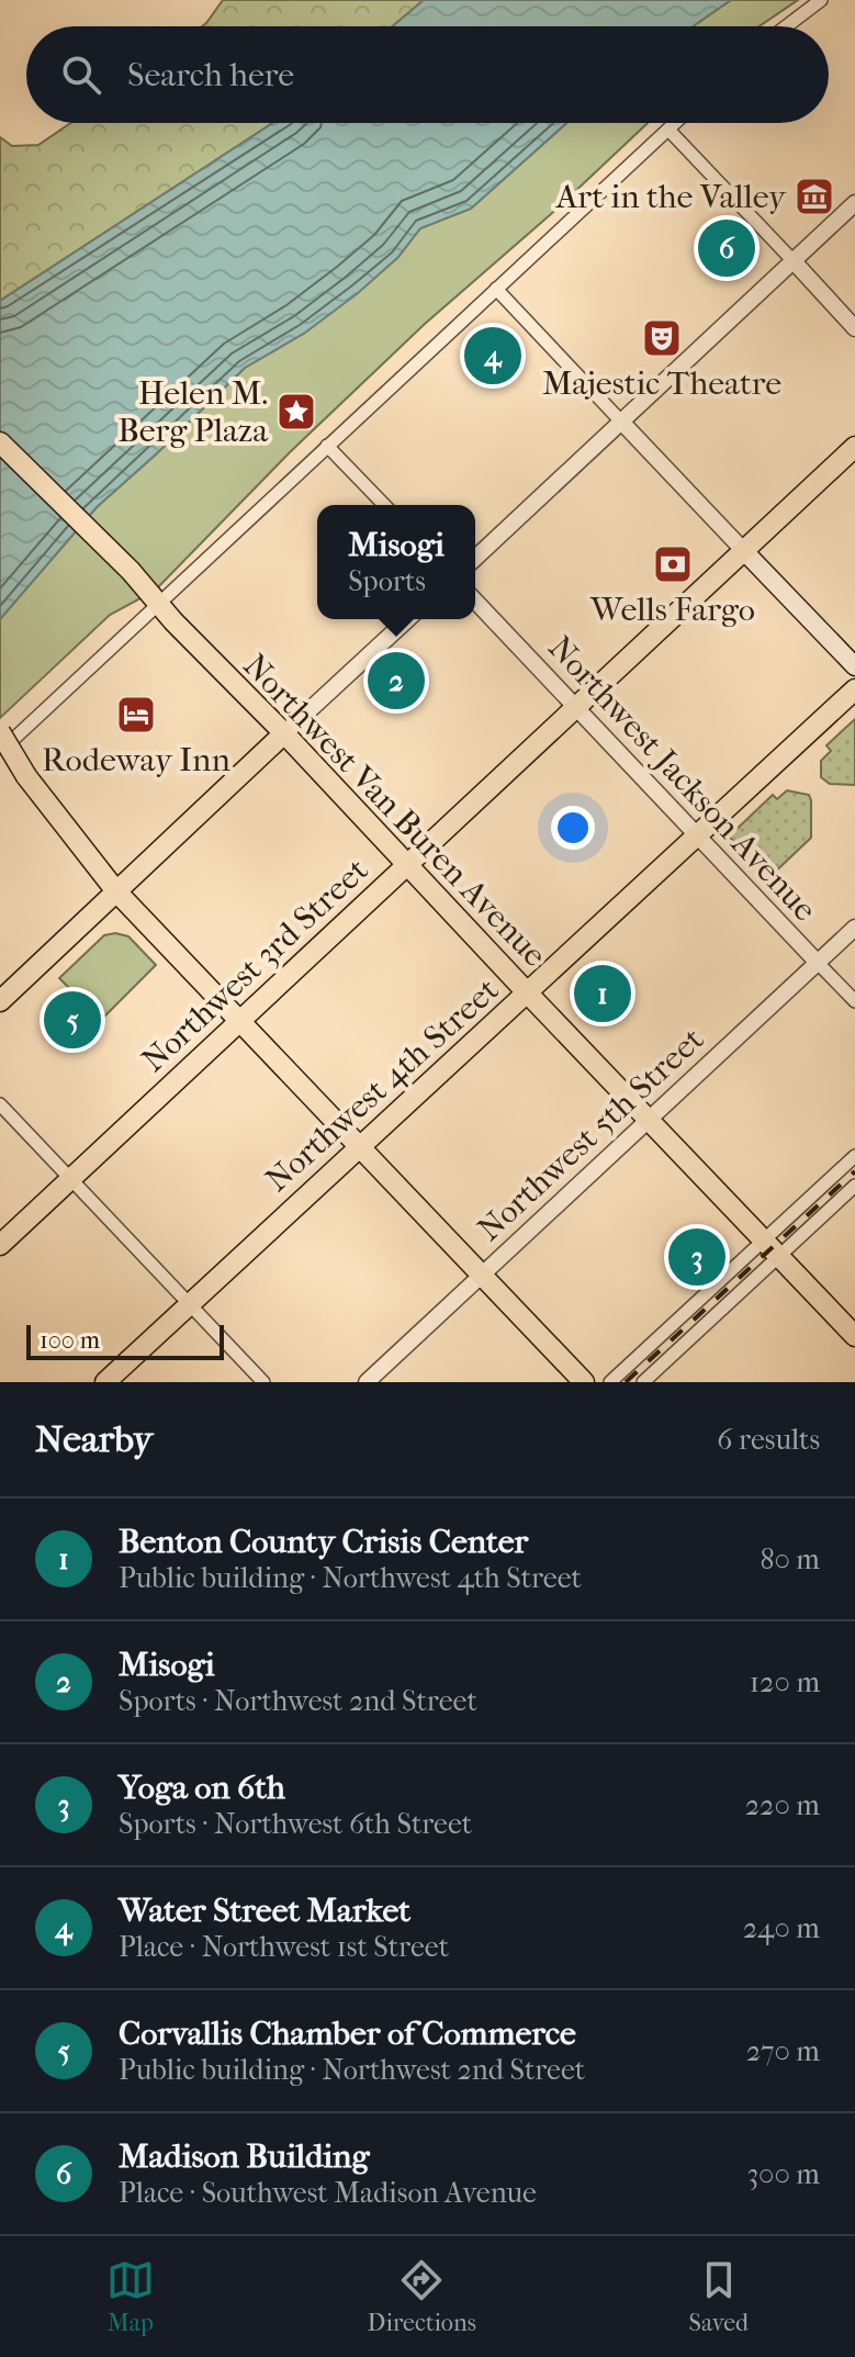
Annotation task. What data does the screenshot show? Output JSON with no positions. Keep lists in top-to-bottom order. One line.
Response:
{"streets":{"main road":["Northwest Van Buren Avenue","Northwest 3rd Street","Northwest 4th Street"],"street":["Northwest Jackson Avenue","Northwest 5th Street"]},"crossings":[["Northwest Jackson Avenue","Northwest 3rd Street"],["Northwest Jackson Avenue","Northwest 4th Street"],["Northwest Jackson Avenue","Northwest 5th Street"],["Northwest Van Buren Avenue","Northwest 3rd Street"],["Northwest Van Buren Avenue","Northwest 4th Street"],["Northwest Van Buren Avenue","Northwest 5th Street"]],"places":{"museum":["Art in the Valley"],"theatre":["Majestic Theatre"],"place":["Helen M. Berg Plaza"],"bank":["Wells Fargo"],"hotel":["Rodeway Inn"]},"scale_bar":"100 m","page":{"search":"Search here","pins":["6","4","2","1","5","3"],"popup":["Misogi","Sports"],"scale":"100 m","heading":["Nearby","6 results"],"list":[{"mark":"1","name":"Benton County Crisis Center","note":"Public building · Northwest 4th Street","value":"80 m"},{"mark":"2","name":"Misogi","note":"Sports · Northwest 2nd Street","value":"120 m"},{"mark":"3","name":"Yoga on 6th","note":"Sports · Northwest 6th Street","value":"220 m"},{"mark":"4","name":"Water Street Market","note":"Place · Northwest 1st Street","value":"240 m"},{"mark":"5","name":"Corvallis Chamber of Commerce","note":"Public building · Northwest 2nd Street","value":"270 m"},{"mark":"6","name":"Madison Building","note":"Place · Southwest Madison Avenue","value":"300 m"}],"nav":["Map","Directions","Saved"]}}
